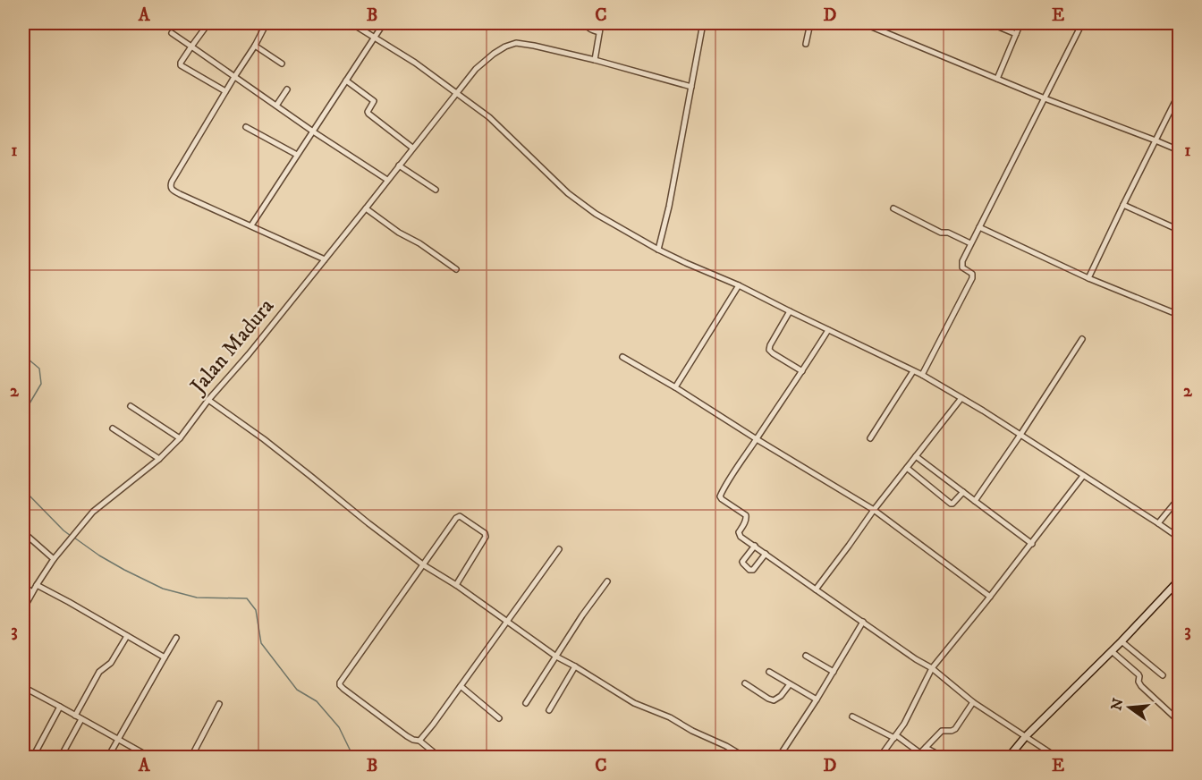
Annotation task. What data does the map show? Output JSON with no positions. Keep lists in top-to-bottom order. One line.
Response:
{"streets":{"street":["Jalan Madura"]},"north":"left","grid":{"columns":["A","B","C","D","E"],"rows":["1","2","3"]}}
